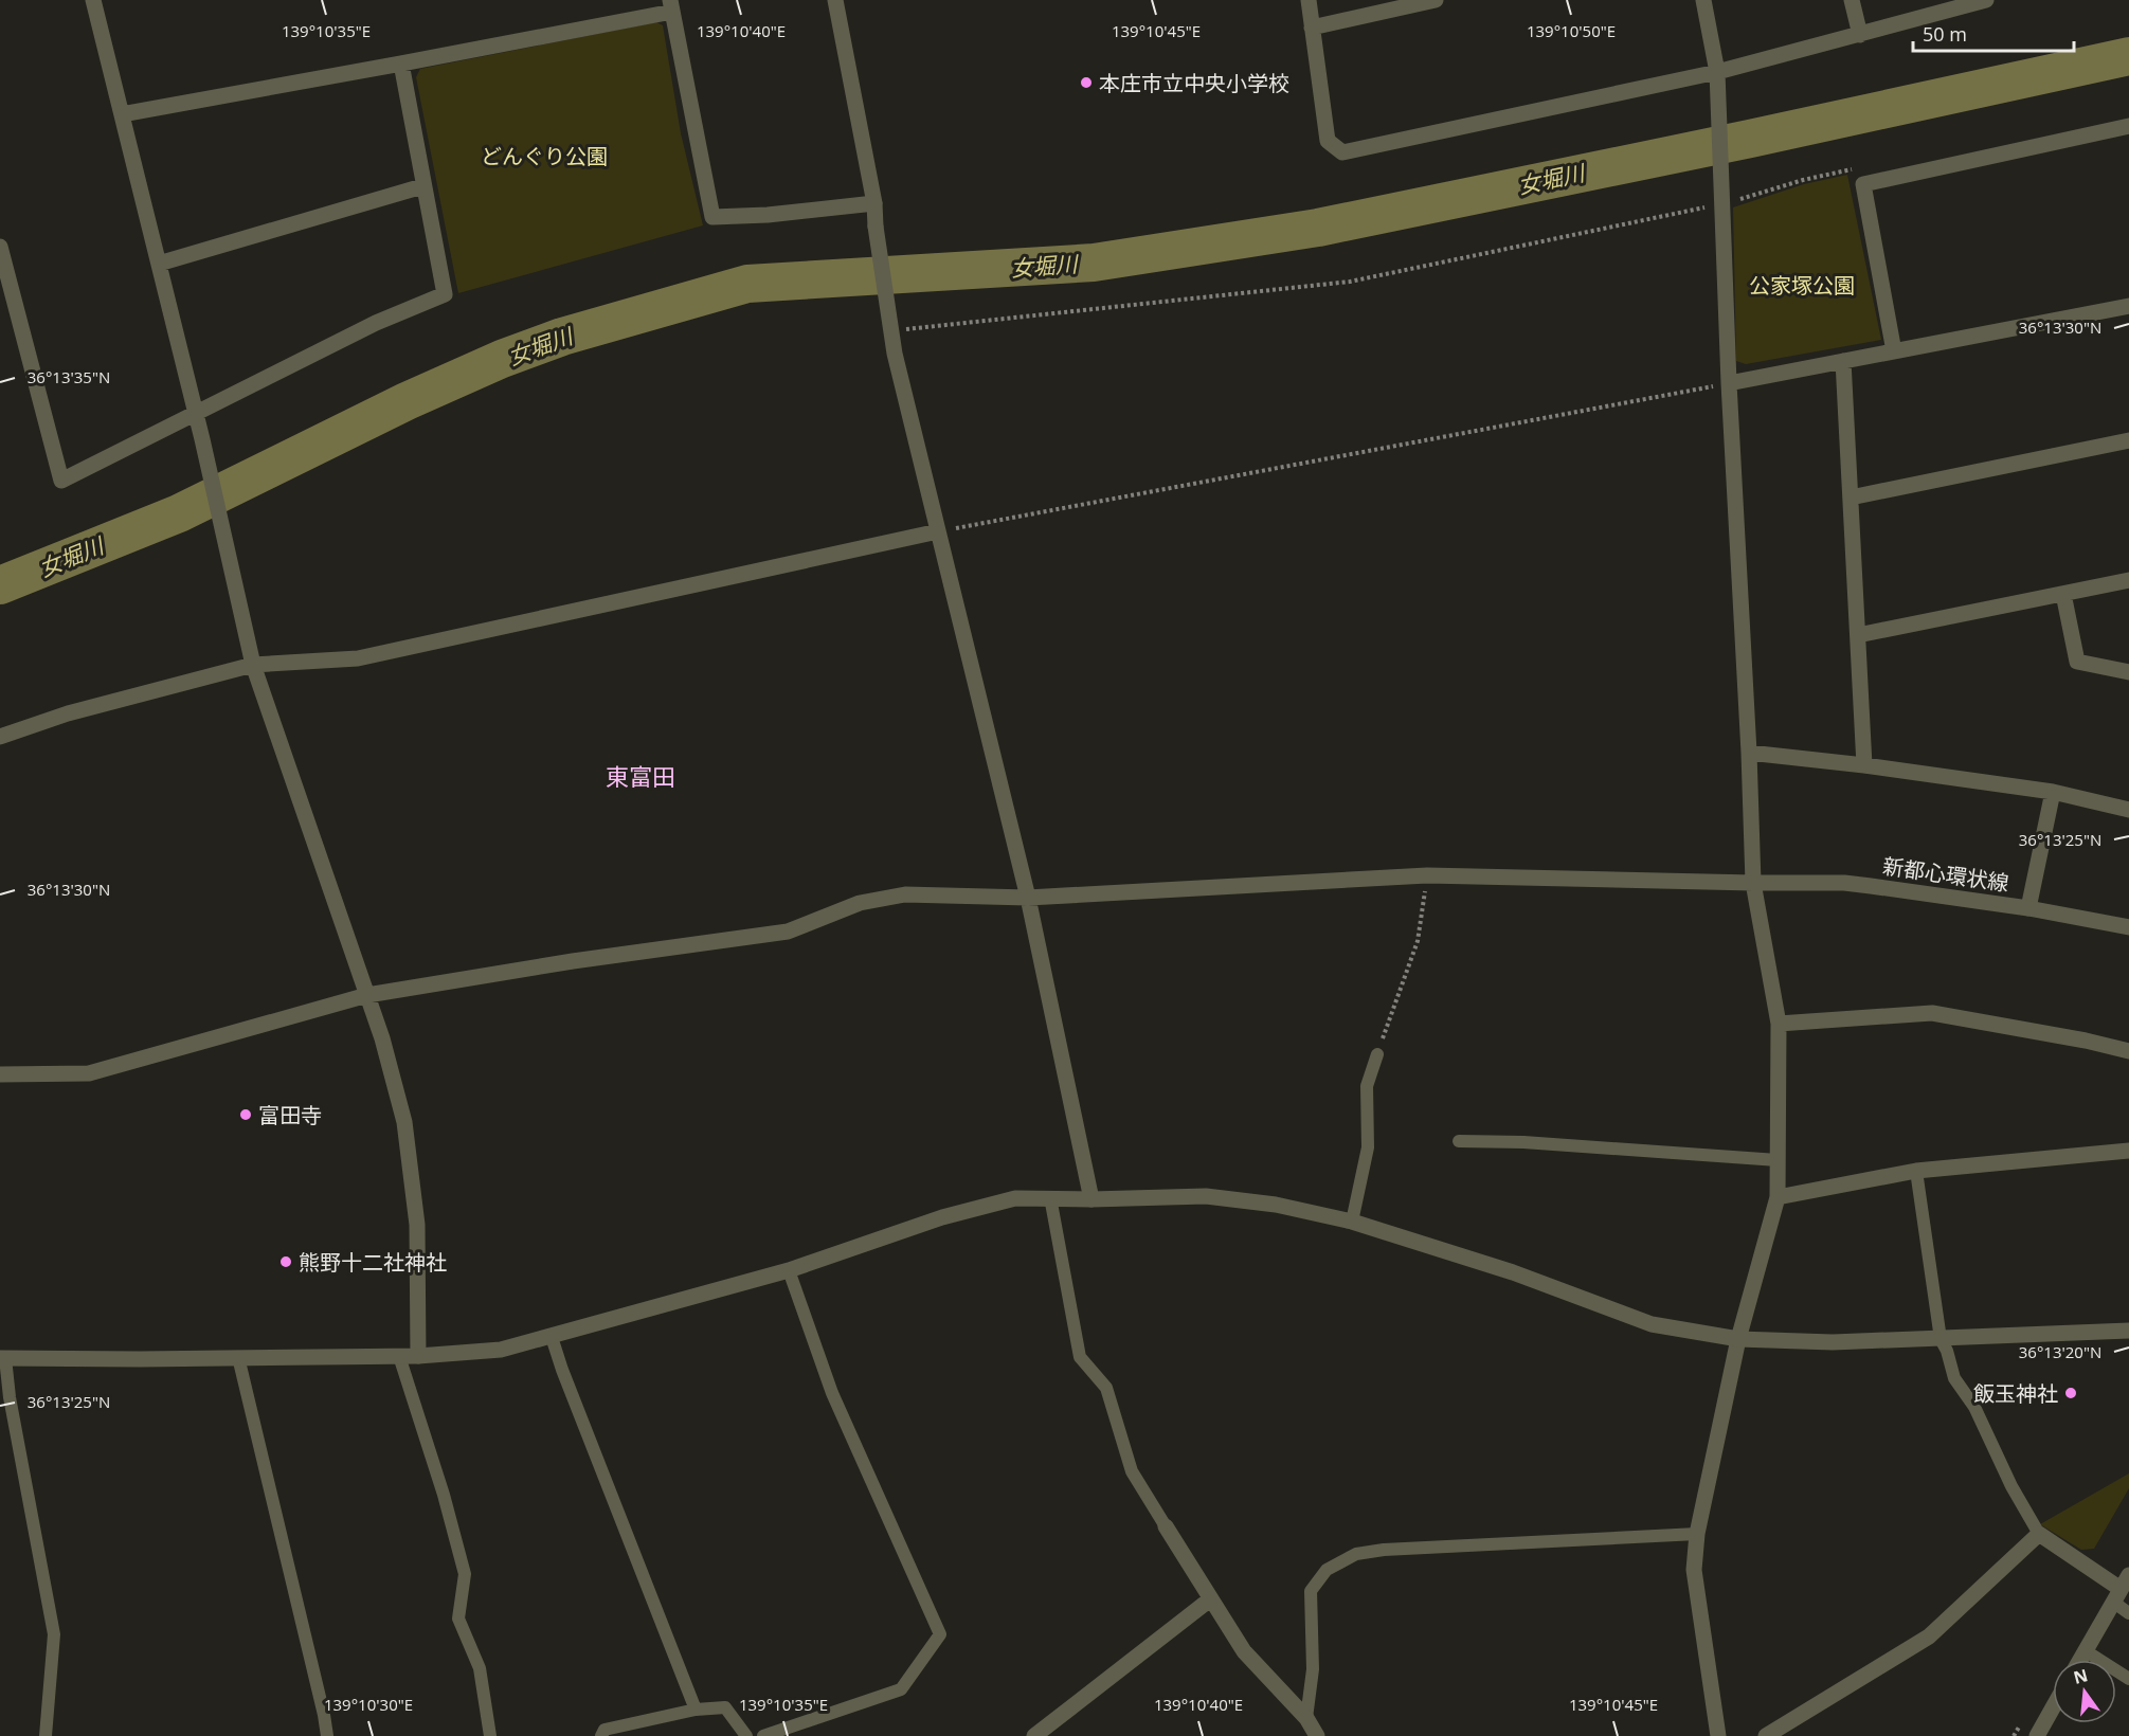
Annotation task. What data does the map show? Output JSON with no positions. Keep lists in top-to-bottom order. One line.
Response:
{"streets":{"street":["新都心環状線"]},"districts":["東富田"],"water":["女堀川"],"parks":["どんぐり公園","公家塚公園"],"places":["本庄市立中央小学校","富田寺","熊野十二社神社","飯玉神社"],"scale_bar":"50 m","north":"top","coordinates":["139°10'35\"E","139°10'40\"E","139°10'45\"E","139°10'50\"E","36°13'30\"N","36°13'35\"N","36°13'25\"N","36°13'20\"N","139°10'30\"E"]}
